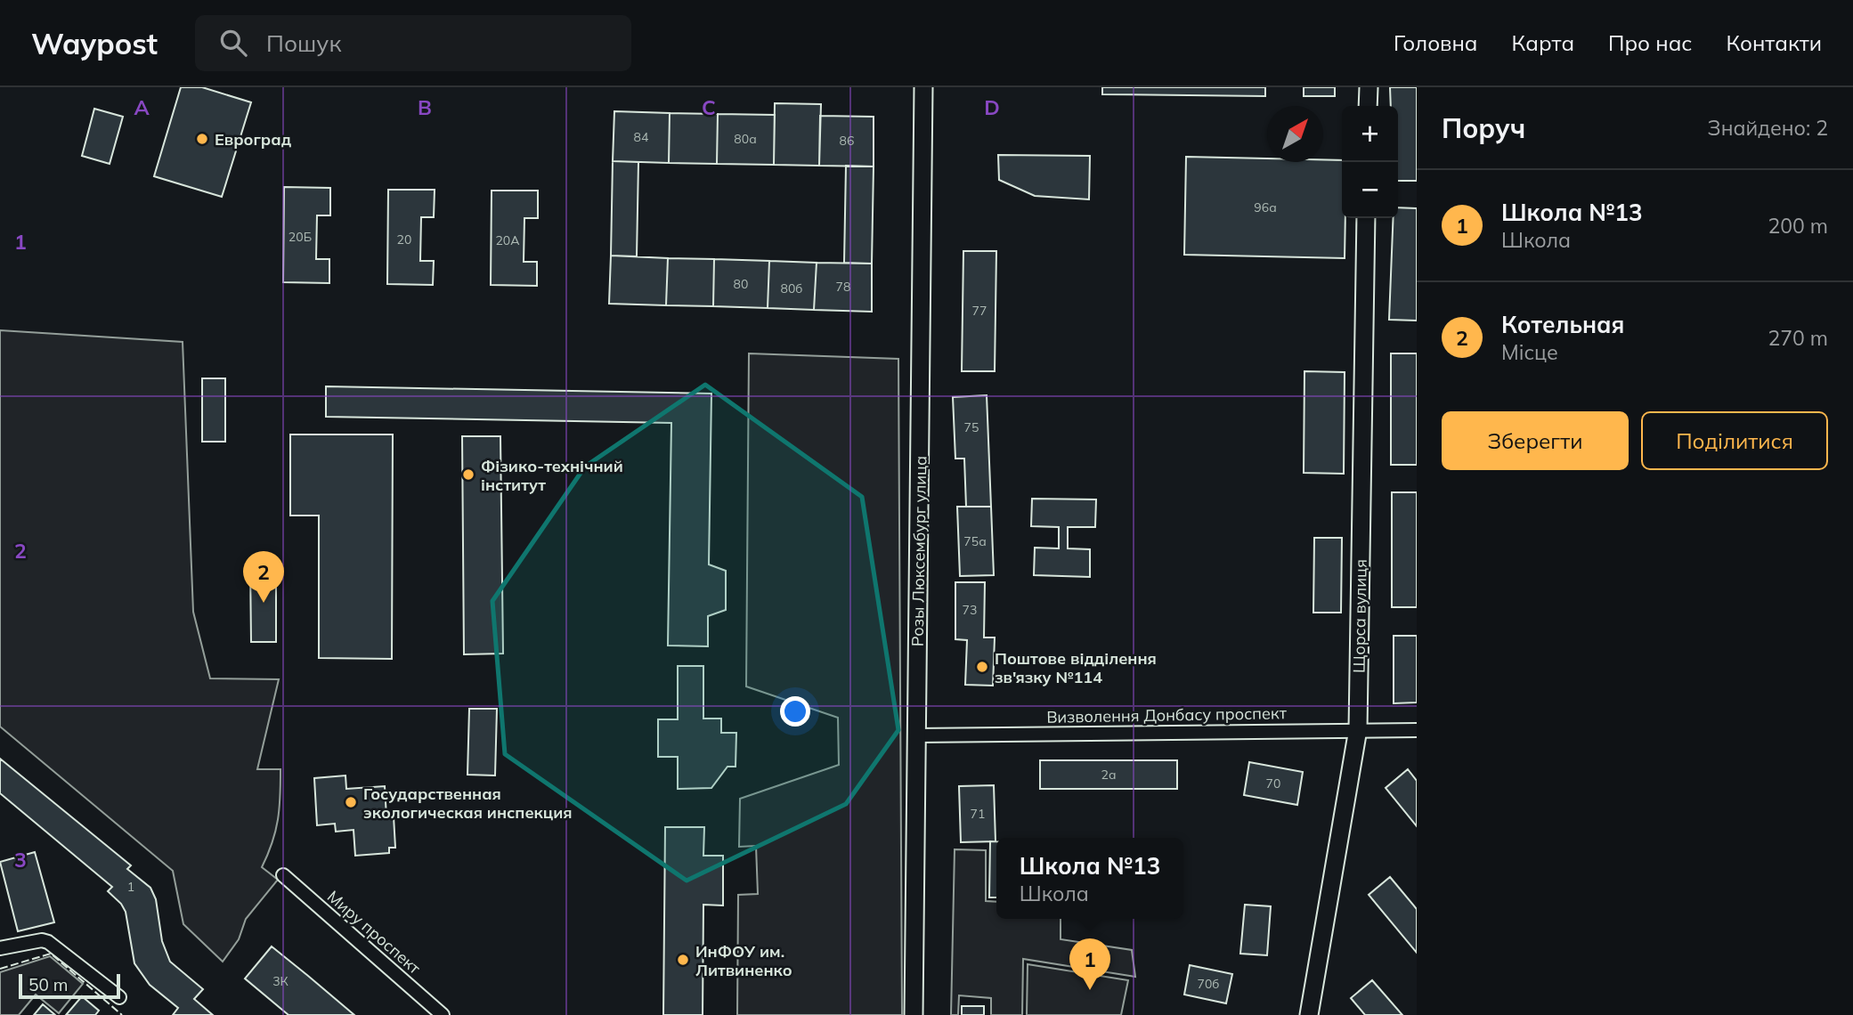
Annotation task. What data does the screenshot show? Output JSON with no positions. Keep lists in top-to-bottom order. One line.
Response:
{"streets":{"street":["Розы Люксембург улица","Щорса вулиця","Визволення Донбасу проспект","Миру проспект"]},"crossings":[["Розы Люксембург улица","Визволення Донбасу проспект"],["Щорса вулиця","Визволення Донбасу проспект"]],"places":["Евроград","Фізико-технічний інститут","Поштове відділення зв'язку №114","Государственная экологическая инспекция","ИнФОУ им. Литвиненко"],"house_numbers":["84","80а","86","96а","20Б","20","20А","80","78","80б","77","75","75а","73","2а","70","71","1","3К","70б"],"scale_bar":"50 m","north":"top right","page":{"header":"Waypost","search":"Пошук","nav":["Головна","Карта","Про нас","Контакти"],"heading":["Поруч","Знайдено: 2"],"map_buttons":["+","−"],"list":[{"mark":"1","name":"Школа №13","note":"Школа","value":"200 m"},{"mark":"2","name":"Котельная","note":"Місце","value":"270 m"}],"buttons":["Зберегти","Поділитися"],"pins":["2","1"],"popup":["Школа №13","Школа"],"scale":"50 m"},"grid":{"columns":["A","B","C","D"],"rows":["1","2","3"]}}
